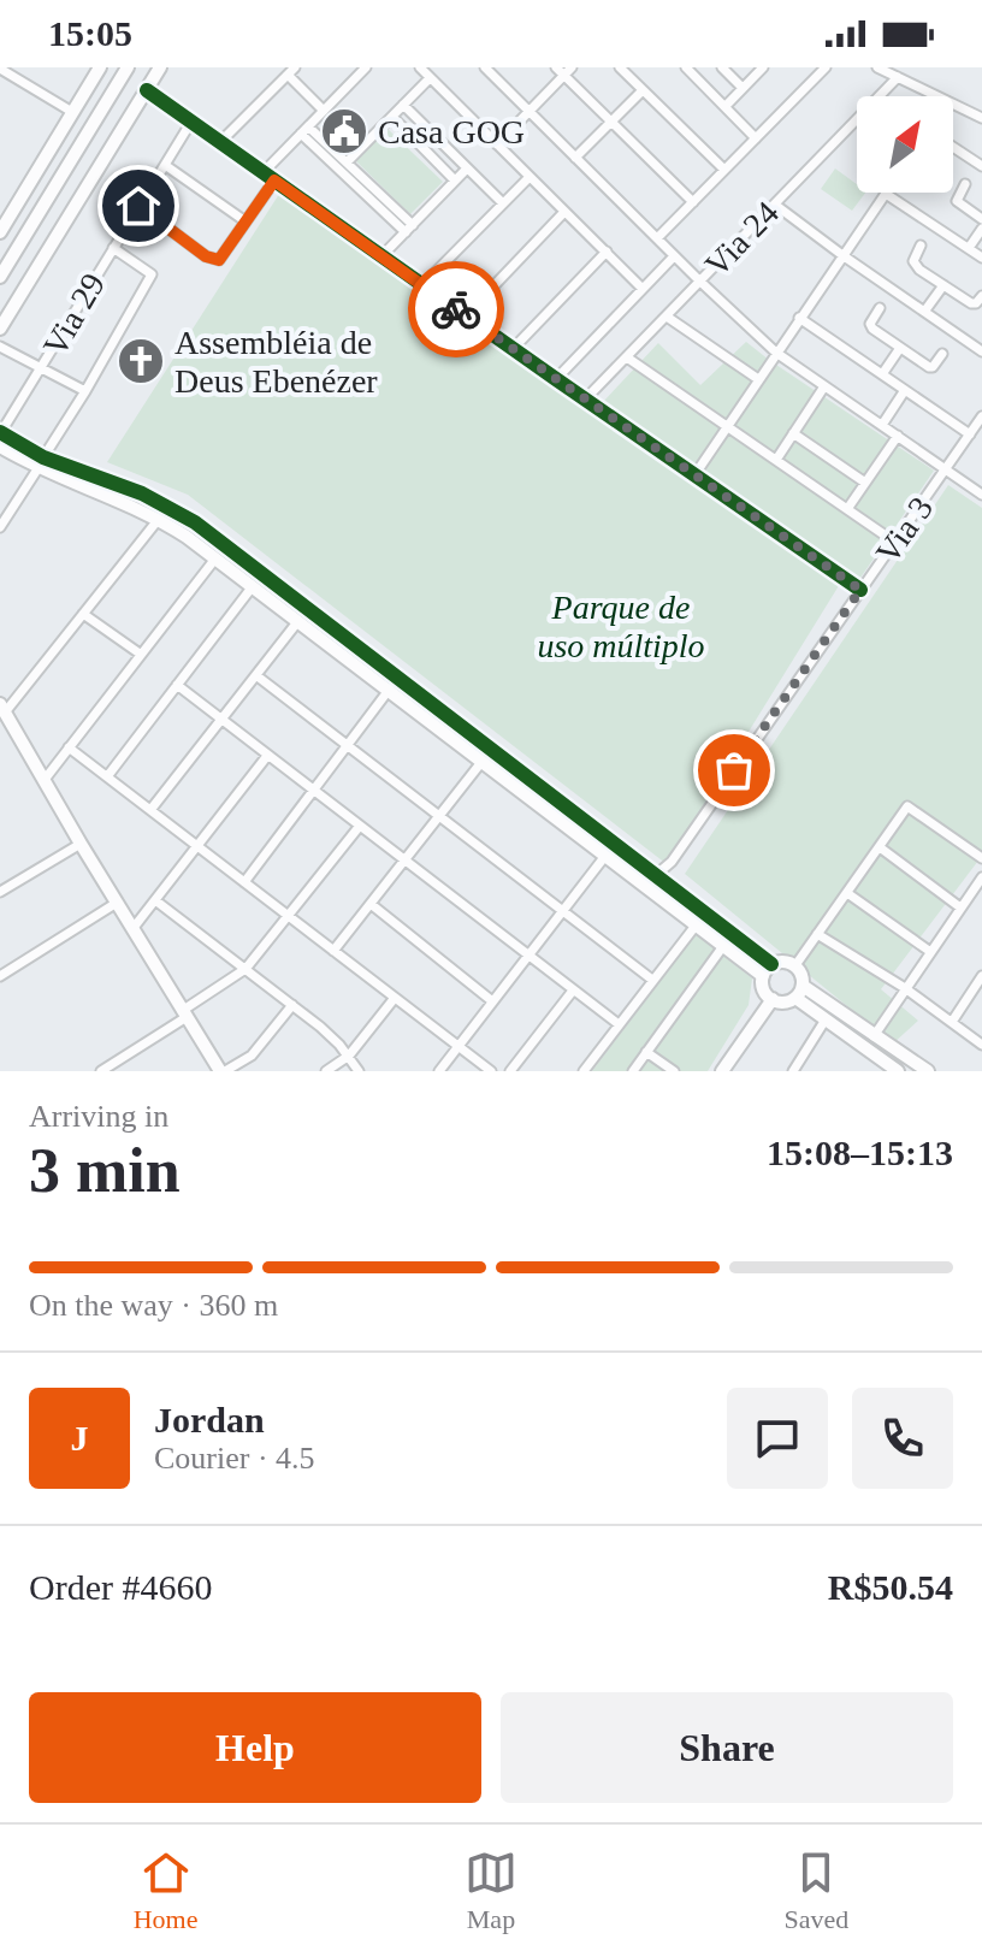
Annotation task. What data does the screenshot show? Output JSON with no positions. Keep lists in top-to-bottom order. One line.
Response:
{"streets":{"street":["Via 24","Via 29","Via 3"]},"parks":["Parque de uso múltiplo"],"places":{"public building":["Casa GOG"],"church":["Assembléia de Deus Ebenézer"]},"north":"top right","page":{"status":"15:05","heading":["3 min","Arriving in","15:08–15:13"],"panel":["Jordan","Courier · 4.5","Order #4660","R$50.54"],"bar":"On the way · 360 m","round":"J","buttons":["Help","Share"],"tabs":["Home","Map","Saved"]}}
